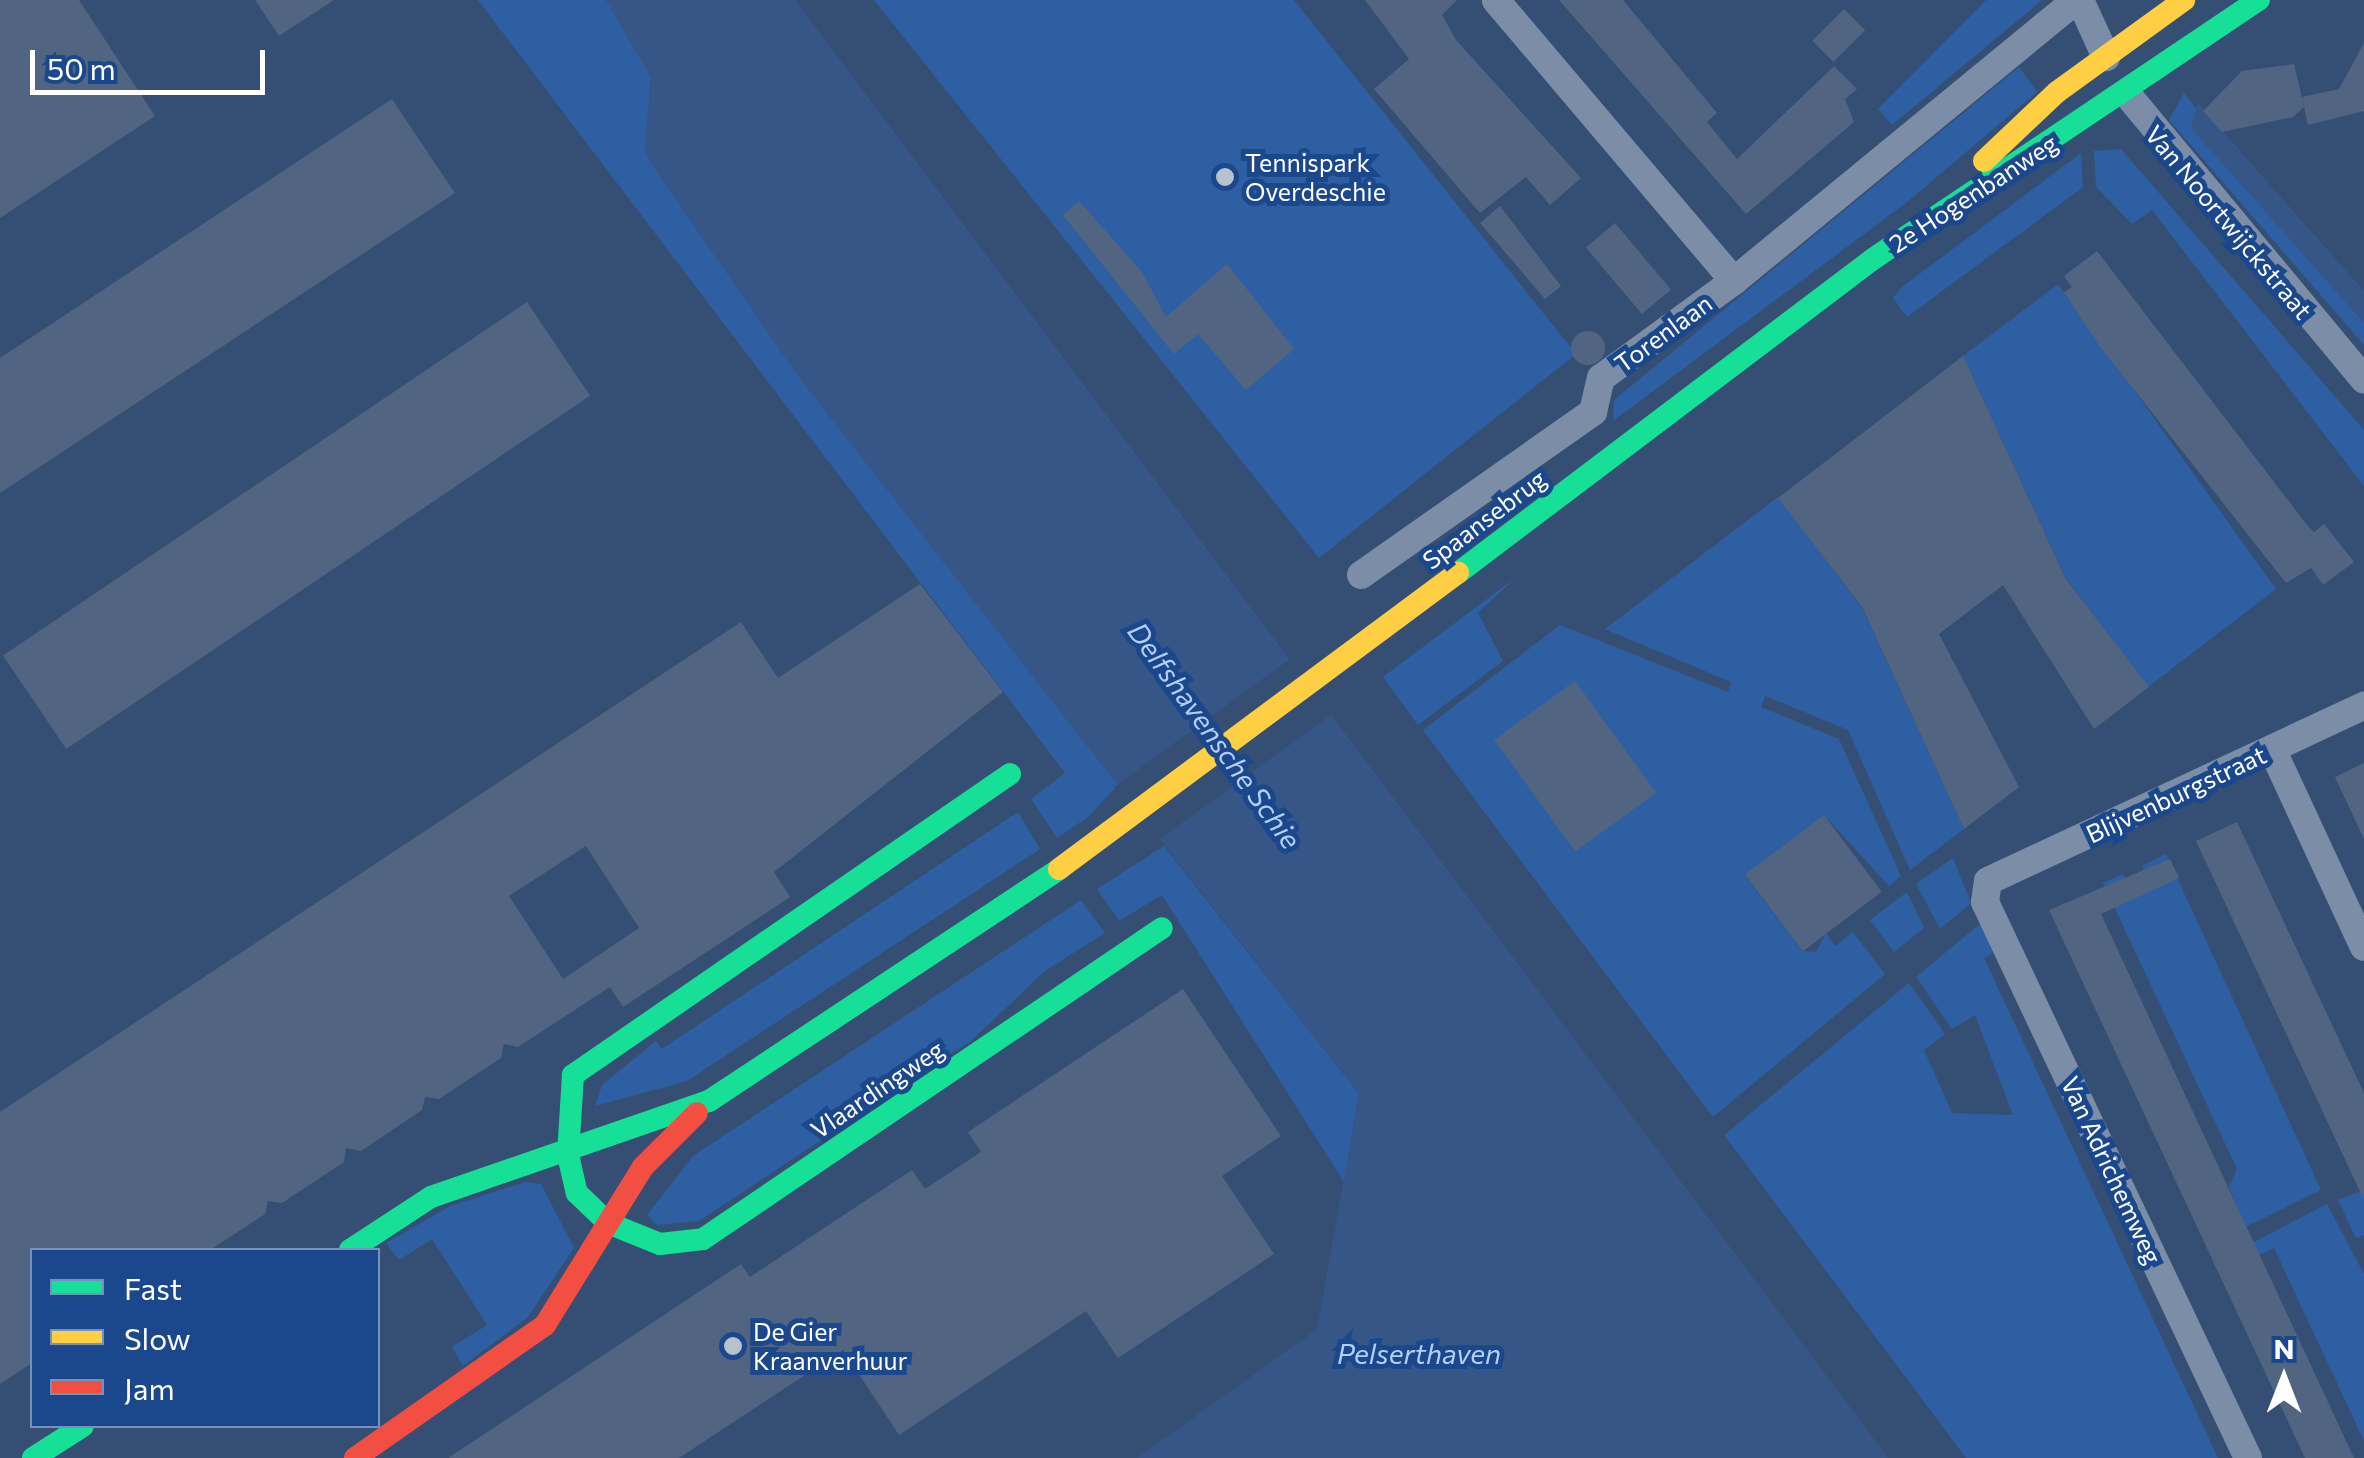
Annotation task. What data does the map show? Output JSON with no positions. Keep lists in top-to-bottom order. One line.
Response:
{"streets":{"street":["2e Hogenbanweg","Van Noortwijckstraat","Torenlaan","Spaansebrug","Blijvenburgstraat","Vlaardingweg","Van Adrichemweg"]},"crossings":[["2e Hogenbanweg","Van Noortwijckstraat"],["2e Hogenbanweg","Spaansebrug"],["Blijvenburgstraat","Van Adrichemweg"]],"water":["Delfshavensche Schie","Pelserthaven"],"places":["Tennispark Overdeschie","De Gier Kraanverhuur"],"legend":["Fast","Slow","Jam"],"scale_bar":"50 m","north":"top"}
